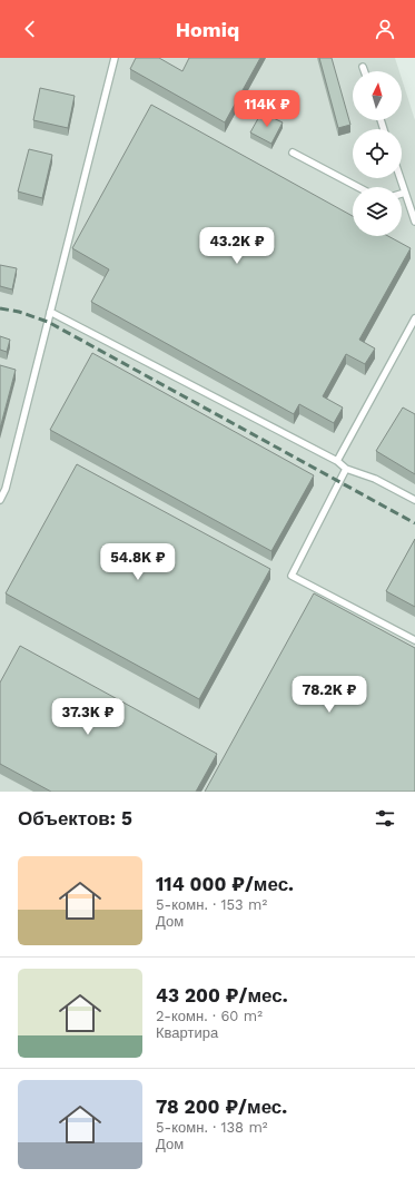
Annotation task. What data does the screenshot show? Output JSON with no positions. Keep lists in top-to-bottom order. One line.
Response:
{"north":"top","page":{"header":"Homiq","price":["114K ₽","43.2K ₽","54.8K ₽","78.2K ₽","37.3K ₽"],"heading":"Объектов: 5","list":[{"name":"114 000 ₽/мес.","note":"5-комн. · 153 m² · Дом"},{"name":"43 200 ₽/мес.","note":"2-комн. · 60 m² · Квартира"},{"name":"78 200 ₽/мес.","note":"5-комн. · 138 m² · Дом"}]}}
